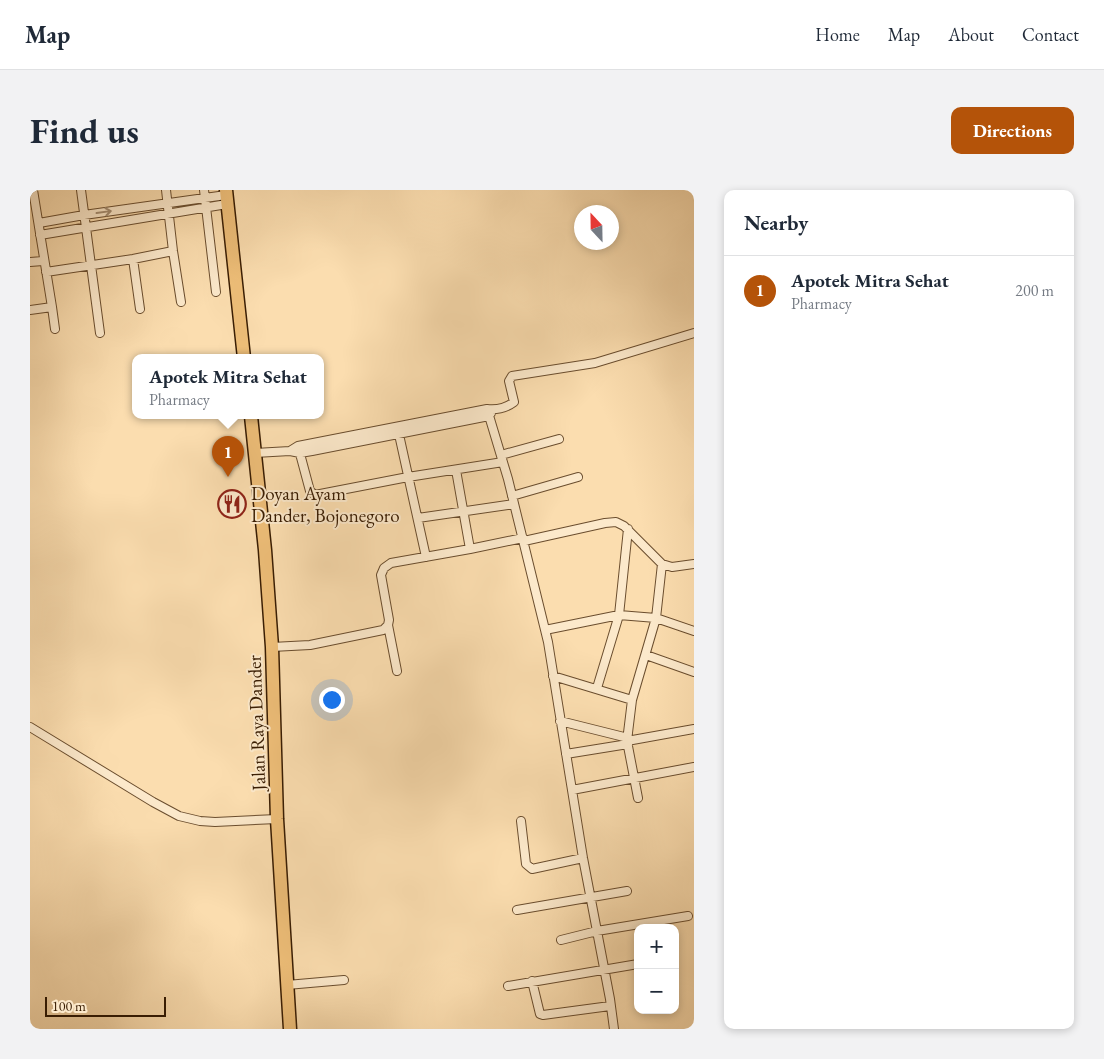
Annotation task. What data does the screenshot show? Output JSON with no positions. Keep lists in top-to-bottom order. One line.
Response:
{"streets":{"main road":["Jalan Raya Dander"]},"places":{"restaurant":["Doyan Ayam Dander, Bojonegoro"]},"scale_bar":"100 m","north":"top","page":{"header":"Map","nav":["Home","Map","About","Contact"],"buttons":"Directions","title":"Find us","heading":"Nearby","list":[{"mark":"1","name":"Apotek Mitra Sehat","note":"Pharmacy","value":"200 m"}],"popup":["Apotek Mitra Sehat","Pharmacy"],"pins":"1","map_buttons":["+","−"],"scale":"100 m"}}
